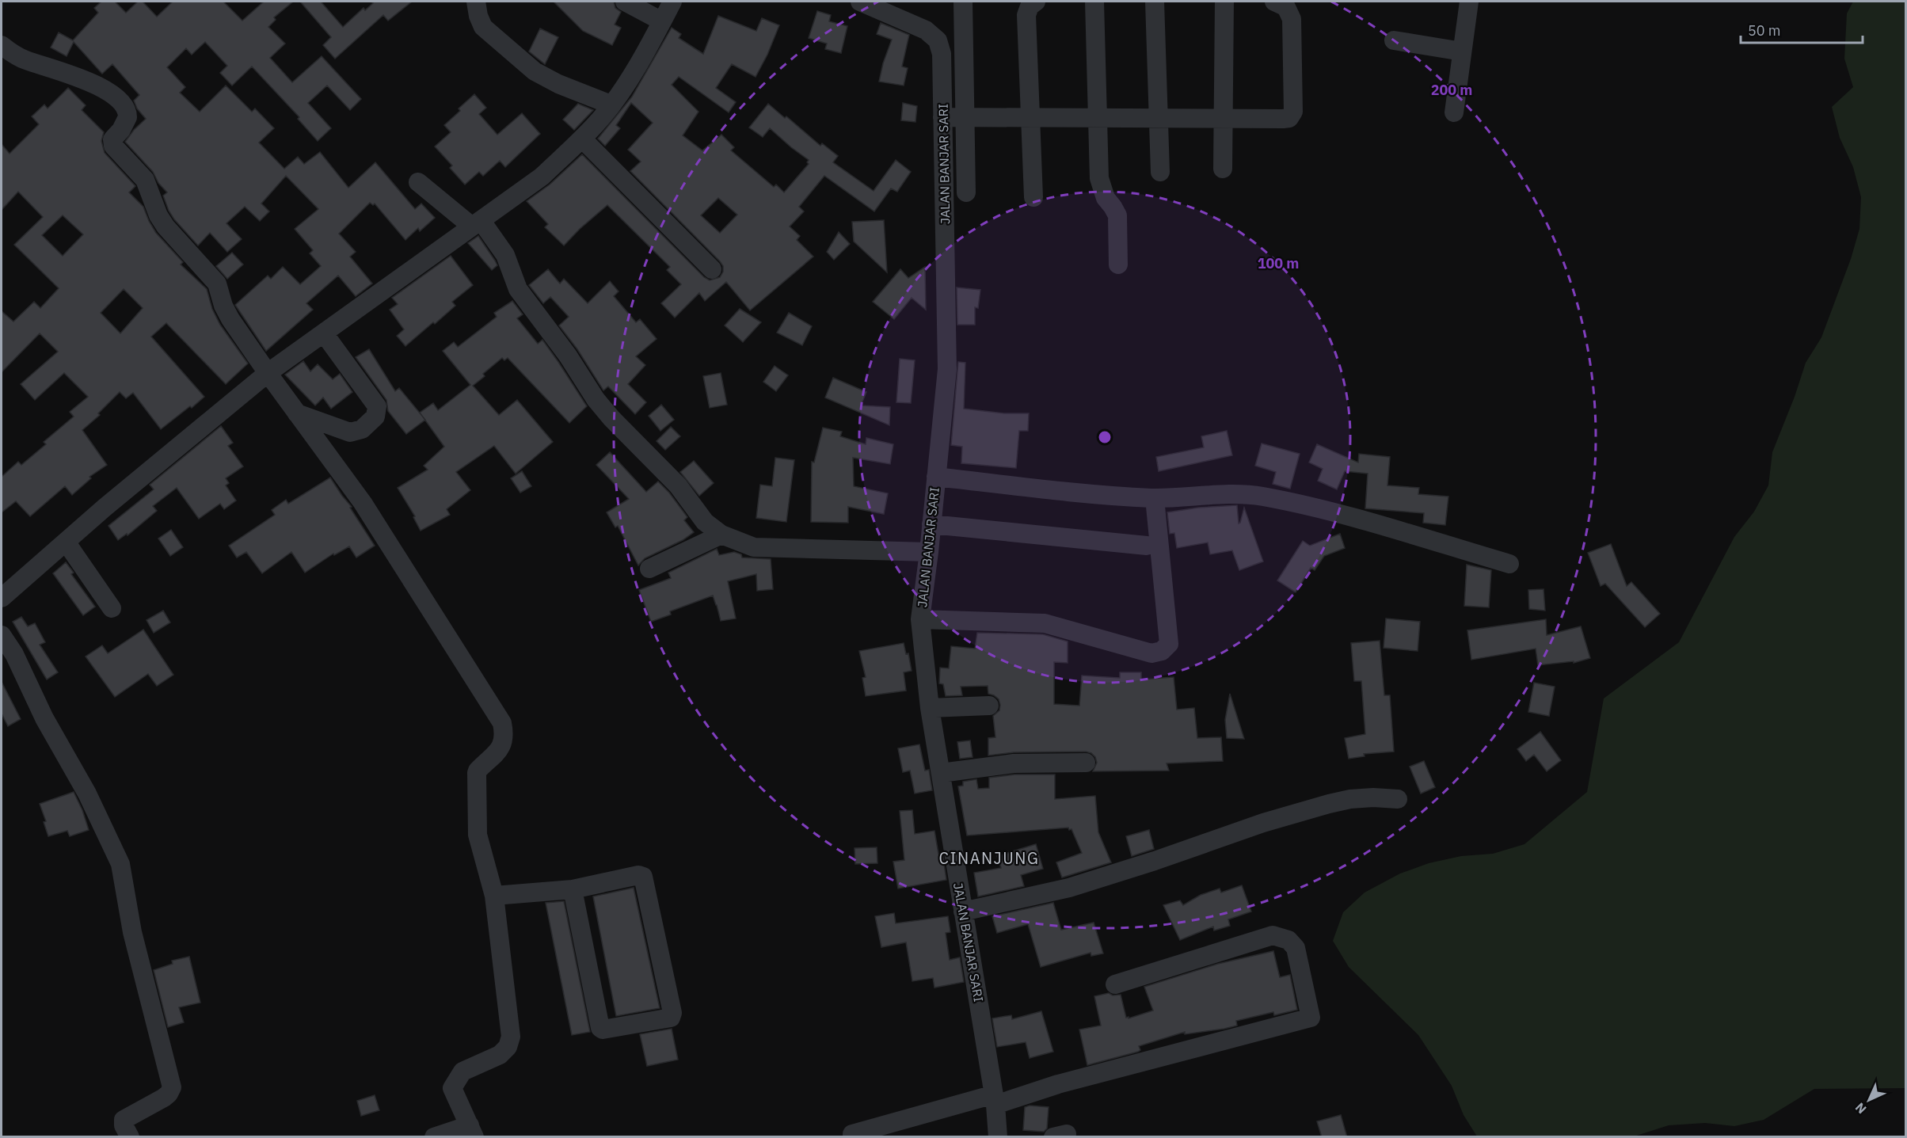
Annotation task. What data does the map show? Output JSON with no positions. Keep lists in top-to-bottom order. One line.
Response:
{"streets":{"street":["JALAN BANJAR SARI"]},"districts":["CINANJUNG"],"scale_bar":"50 m","north":"bottom left","rings":["200 m","100 m"]}
